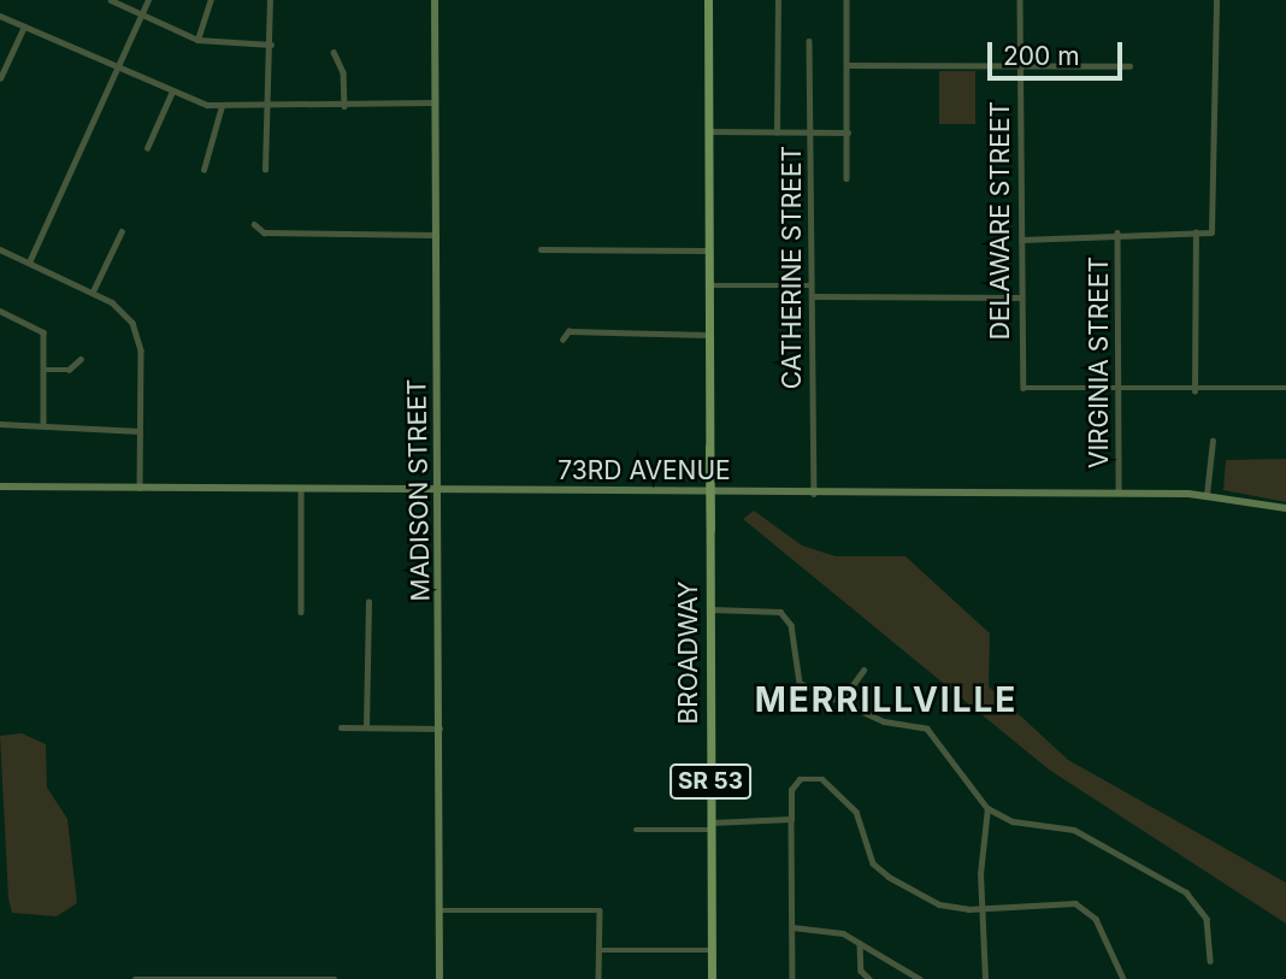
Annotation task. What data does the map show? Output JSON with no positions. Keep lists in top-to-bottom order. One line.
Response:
{"streets":{"main road":["BROADWAY","SR 53"],"street":["DELAWARE STREET","CATHERINE STREET","VIRGINIA STREET","73RD AVENUE","MADISON STREET"]},"crossings":[["DELAWARE STREET","VIRGINIA STREET"],["CATHERINE STREET","73RD AVENUE"],["VIRGINIA STREET","73RD AVENUE"],["73RD AVENUE","MADISON STREET"],["73RD AVENUE","BROADWAY"]],"districts":["MERRILLVILLE"],"scale_bar":"200 m"}
